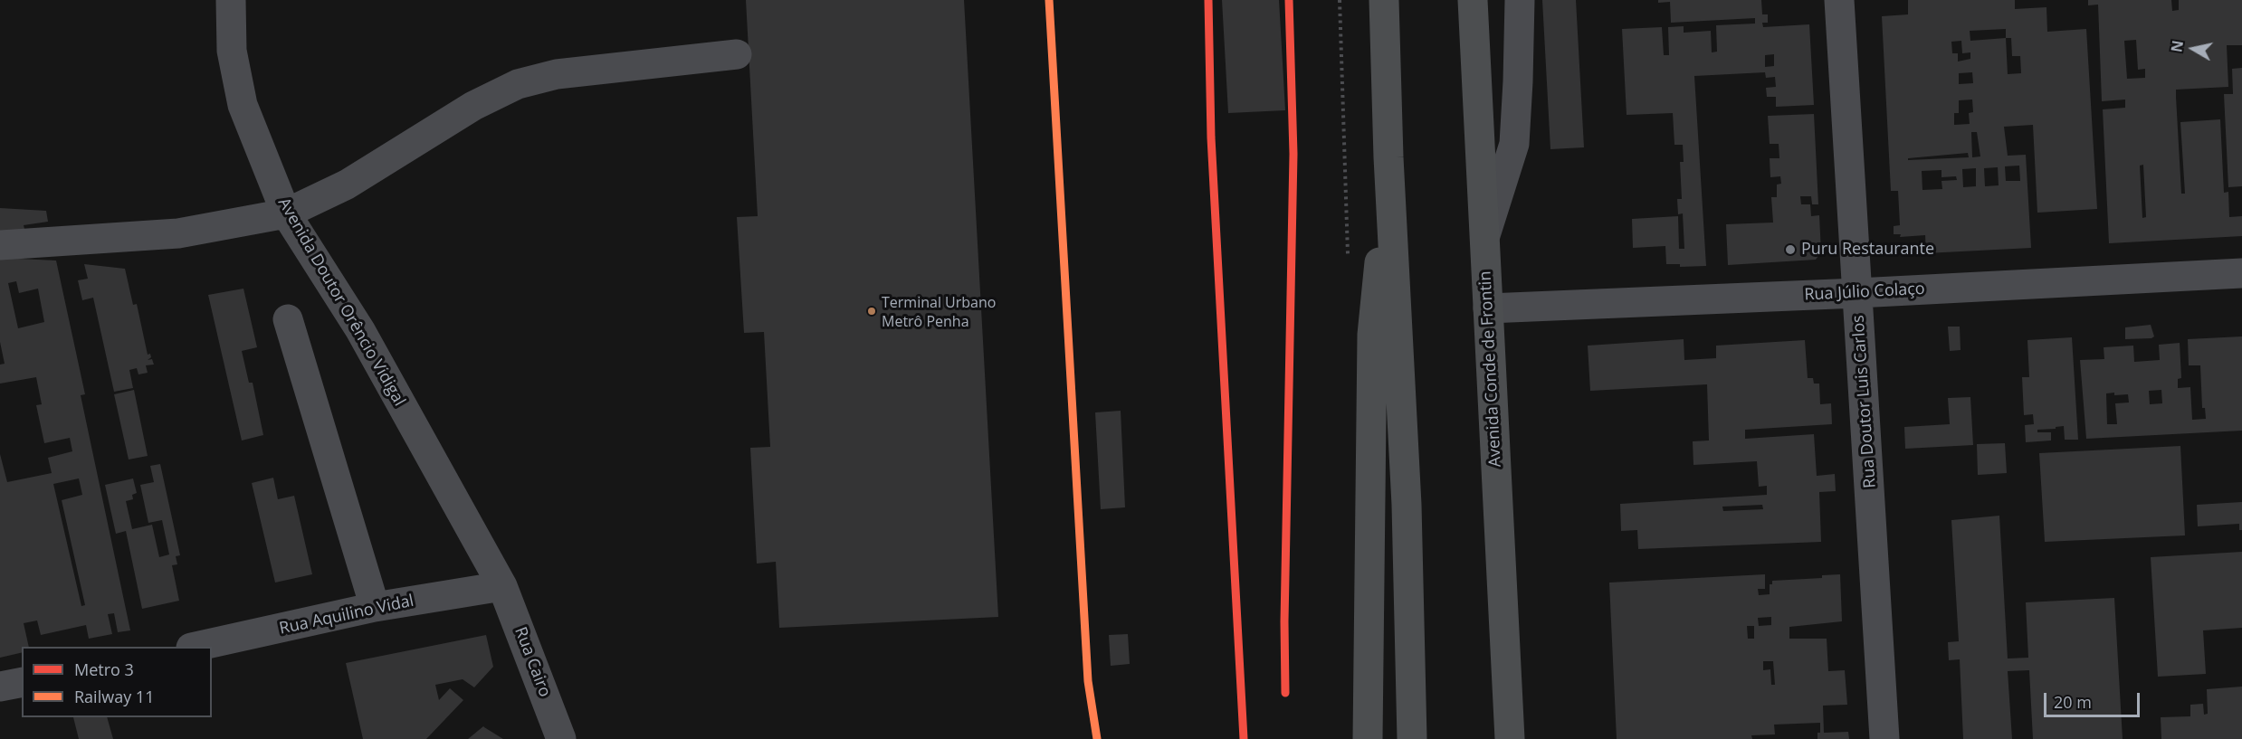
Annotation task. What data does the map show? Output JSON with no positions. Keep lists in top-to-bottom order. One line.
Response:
{"streets":{"highway":["Avenida Conde de Frontin"],"street":["Rua Júlio Colaço","Avenida Doutor Orêncio Vidigal","Rua Doutor Luis Carlos","Rua Aquilino Vidal","Rua Cairo"]},"crossings":[["Rua Júlio Colaço","Avenida Conde de Frontin"],["Rua Júlio Colaço","Rua Doutor Luis Carlos"],["Avenida Doutor Orêncio Vidigal","Rua Aquilino Vidal"],["Avenida Doutor Orêncio Vidigal","Rua Cairo"],["Rua Aquilino Vidal","Rua Cairo"]],"places":["Puru Restaurante","Terminal Urbano Metrô Penha"],"lines":["metro line 3","rail line 11"],"legend":["Metro 3","Railway 11"],"scale_bar":"20 m","north":"left"}
